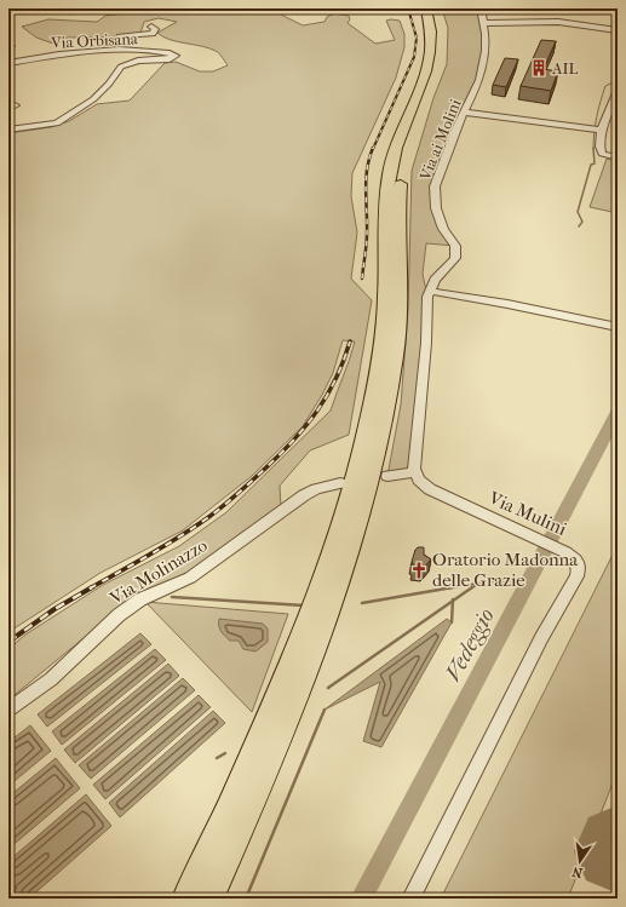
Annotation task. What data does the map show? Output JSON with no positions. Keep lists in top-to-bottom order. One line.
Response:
{"streets":{"street":["Via Orbisana","Via ai Molini","Via Mulini","Via Molinazzo"]},"water":["Vedeggio"],"places":{"building":["AIL"],"church":["Oratorio Madonna delle Grazie"]},"north":"bottom"}
